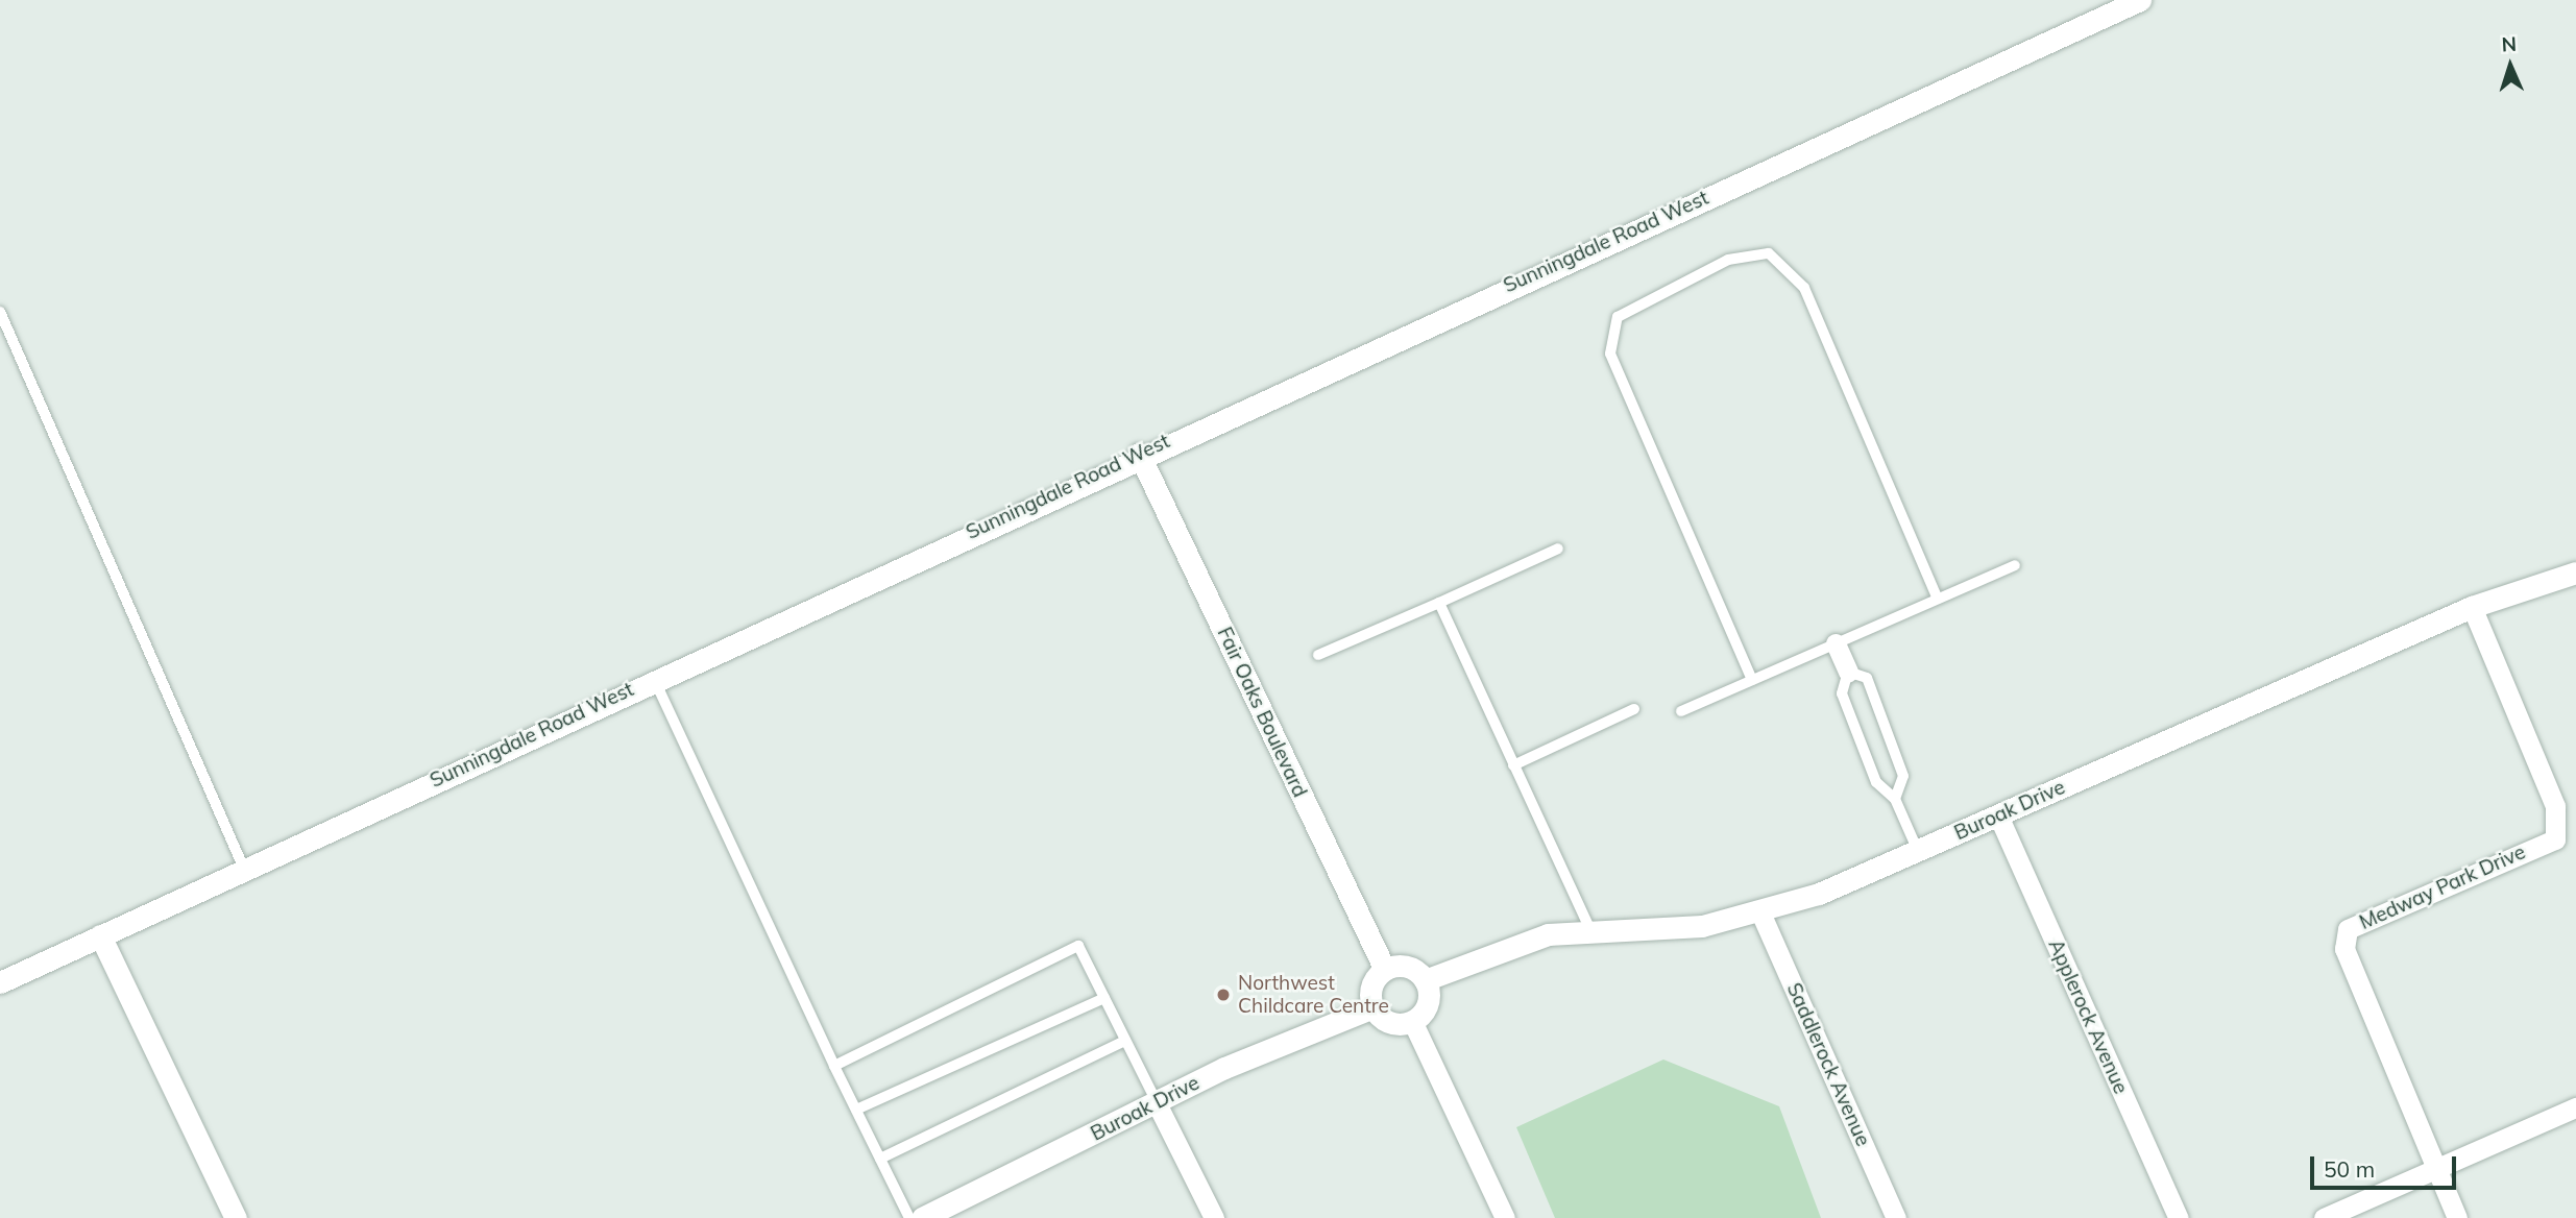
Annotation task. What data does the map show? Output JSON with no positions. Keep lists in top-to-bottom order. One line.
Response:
{"streets":{"street":["Sunningdale Road West","Fair Oaks Boulevard","Buroak Drive","Medway Park Drive","Applerock Avenue","Saddlerock Avenue"]},"crossings":[["Sunningdale Road West","Fair Oaks Boulevard"],["Fair Oaks Boulevard","Buroak Drive"],["Buroak Drive","Medway Park Drive"],["Buroak Drive","Applerock Avenue"],["Buroak Drive","Saddlerock Avenue"]],"places":["Northwest Childcare Centre"],"scale_bar":"50 m","north":"top"}
